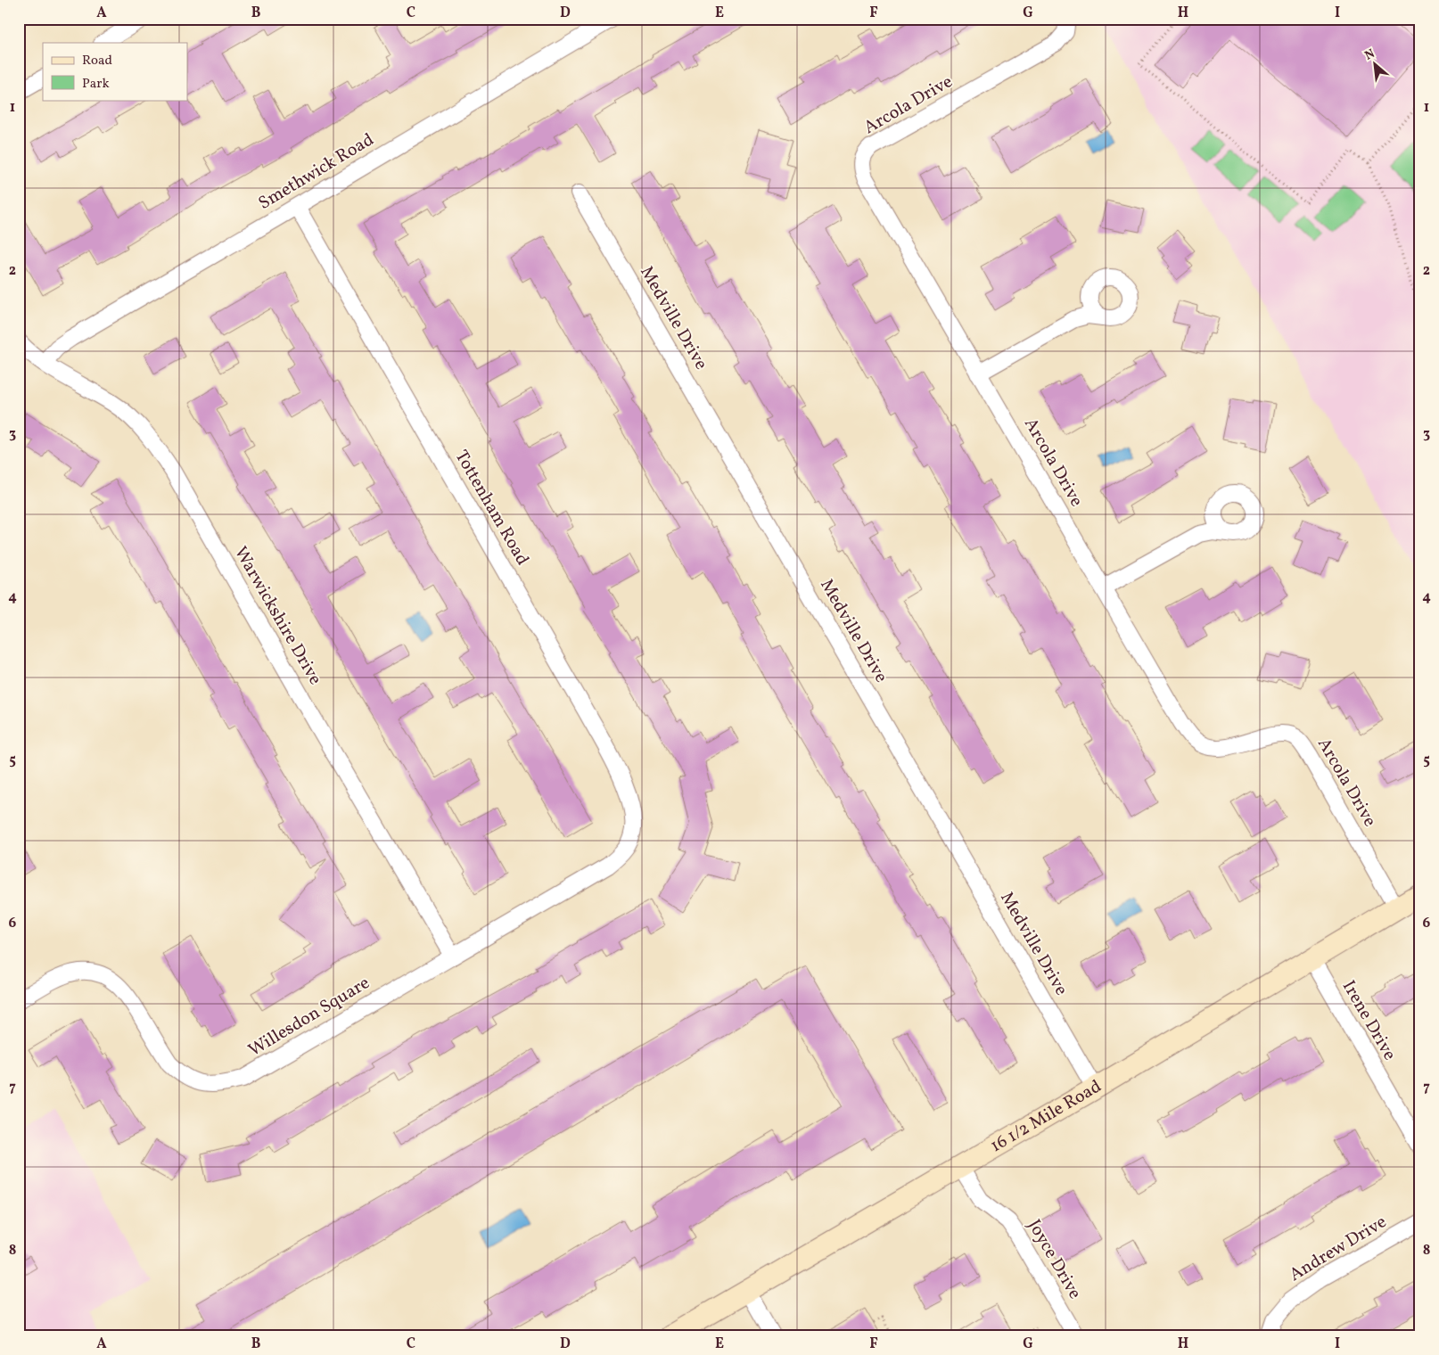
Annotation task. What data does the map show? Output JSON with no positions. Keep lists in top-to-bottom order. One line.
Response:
{"streets":{"street":["Arcola Drive","Smethwick Road","Medville Drive","Tottenham Road","Warwickshire Drive","Willesdon Square","Irene Drive","16 1/2 Mile Road","Andrew Drive","Joyce Drive"]},"crossings":[["Arcola Drive","16 1/2 Mile Road"],["Smethwick Road","Tottenham Road"],["Smethwick Road","Warwickshire Drive"],["Medville Drive","16 1/2 Mile Road"],["Tottenham Road","Willesdon Square"],["Warwickshire Drive","Willesdon Square"],["Irene Drive","16 1/2 Mile Road"],["16 1/2 Mile Road","Joyce Drive"]],"legend":["Road","Park"],"north":"top left","grid":{"columns":["A","B","C","D","E","F","G","H","I"],"rows":["1","2","3","4","5","6","7","8"]}}
